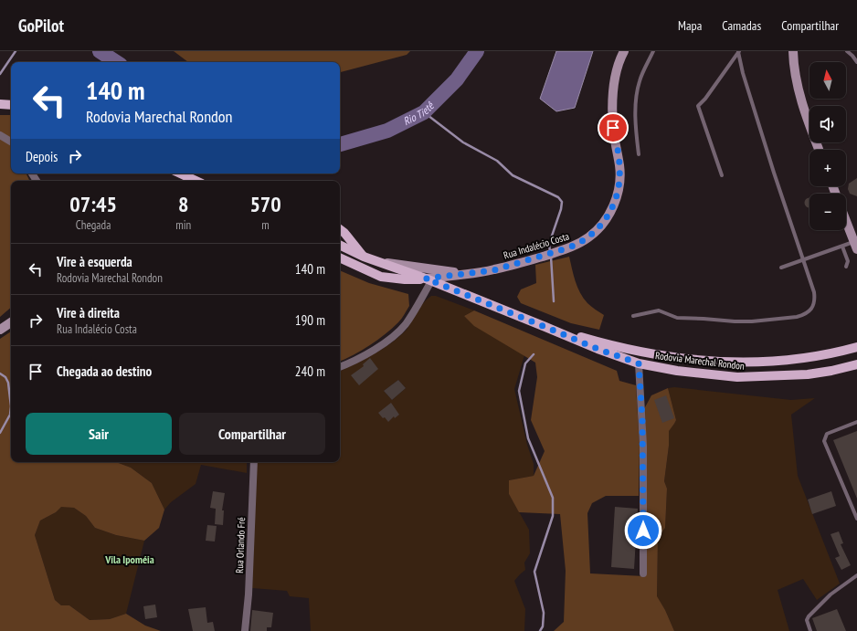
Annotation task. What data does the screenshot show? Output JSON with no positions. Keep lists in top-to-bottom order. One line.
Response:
{"streets":{"main road":["Rua Indalécio Costa","Rodovia Marechal Rondon"],"street":["Rua Orlando Fré"]},"crossings":[["Rua Indalécio Costa","Rodovia Marechal Rondon"]],"districts":["Vila Ipoméia"],"water":["Rio Tietê"],"north":"top","page":{"header":"GoPilot","nav":["Mapa","Camadas","Compartilhar"],"map_buttons":["+","−"],"turn":["140 m","Rodovia Marechal Rondon"],"then":"Depois","eta":["07:45","Chegada","8","min","570","m"],"list":[{"name":"Vire à esquerda","note":"Rodovia Marechal Rondon","value":"140 m"},{"name":"Vire à direita","note":"Rua Indalécio Costa","value":"190 m"},{"name":"Chegada ao destino","value":"240 m"}],"buttons":["Sair","Compartilhar"]}}
